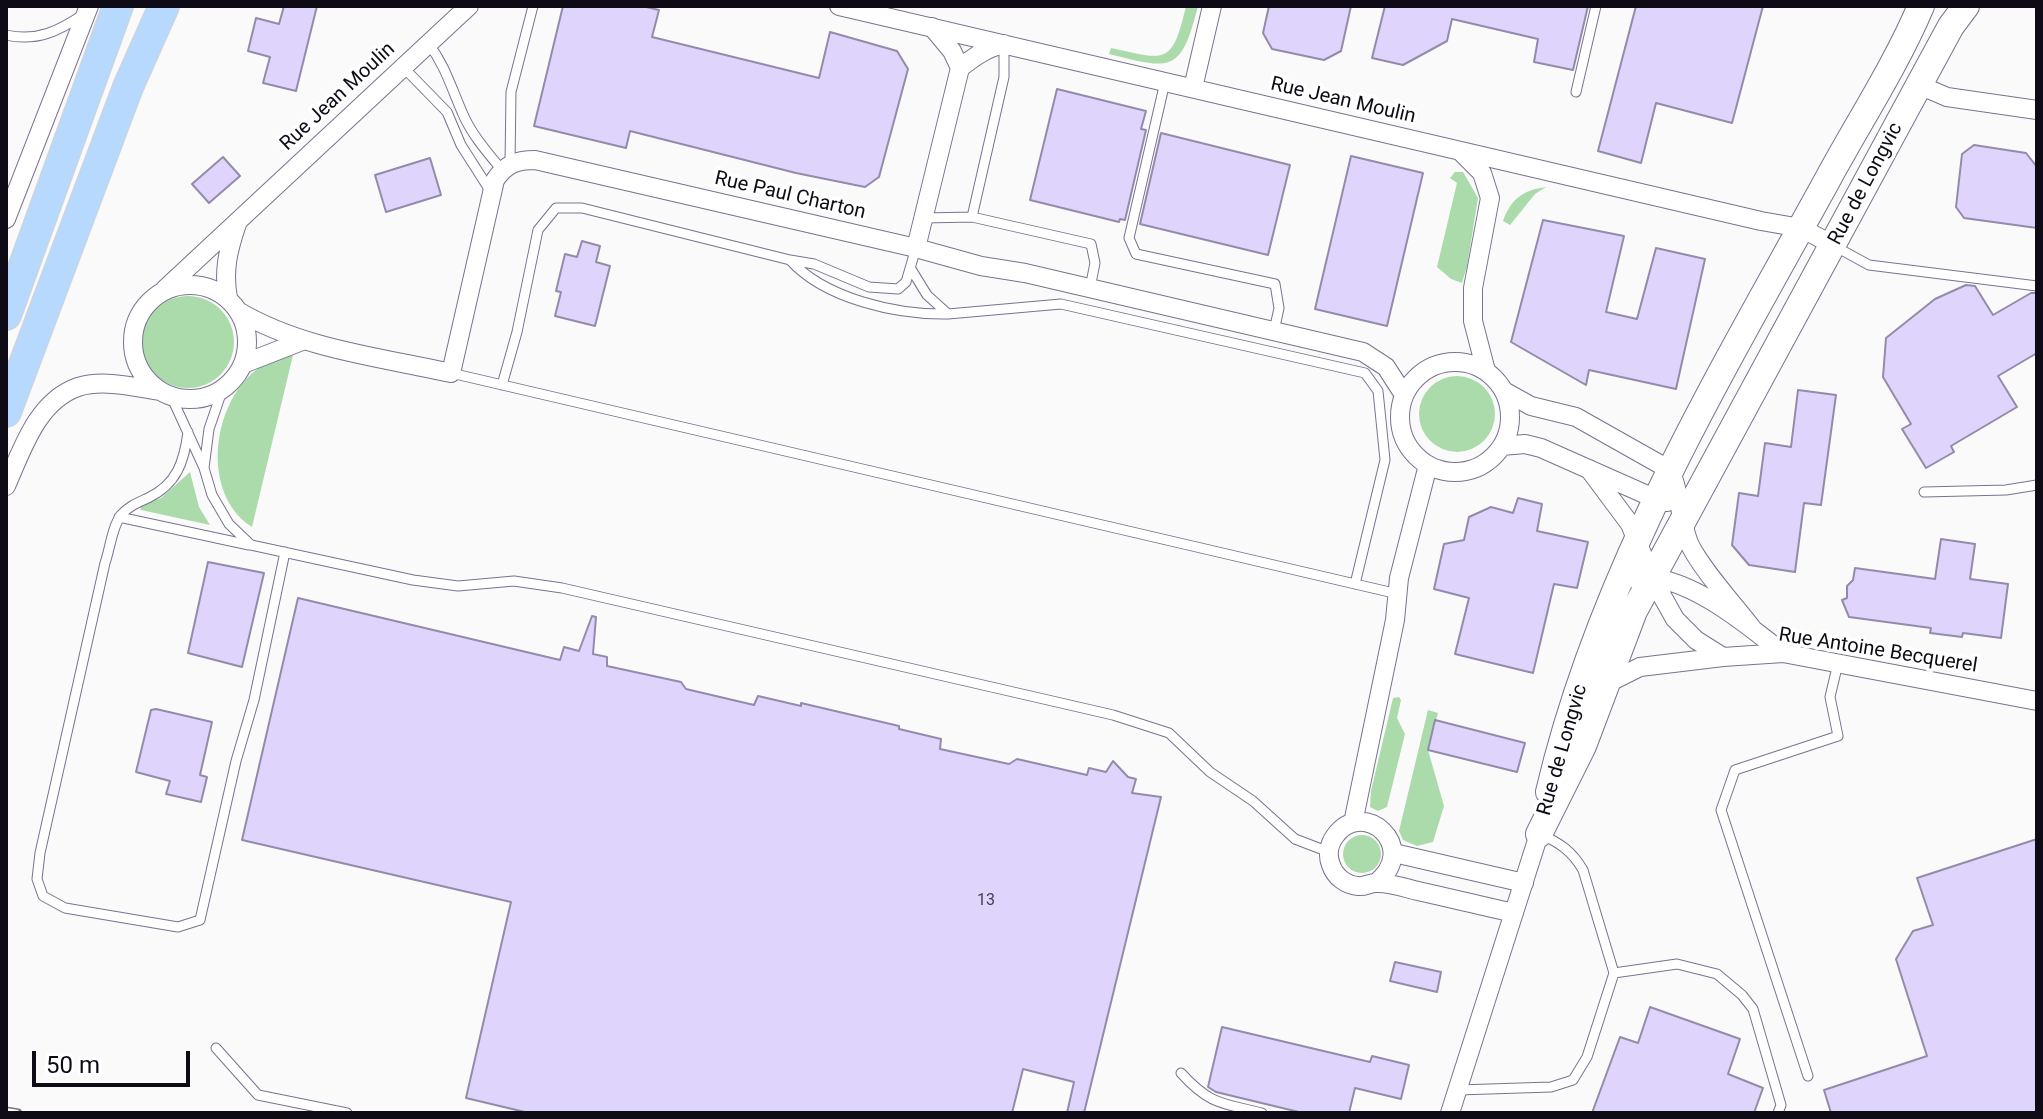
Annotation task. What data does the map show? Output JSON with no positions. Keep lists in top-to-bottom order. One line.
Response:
{"streets":{"street":["Rue Jean Moulin","Rue de Longvic","Rue Paul Charton","Rue Antoine Becquerel"]},"crossings":[["Rue Jean Moulin","Rue de Longvic"],["Rue de Longvic","Rue Antoine Becquerel"]],"house_numbers":["13"],"scale_bar":"50 m"}
